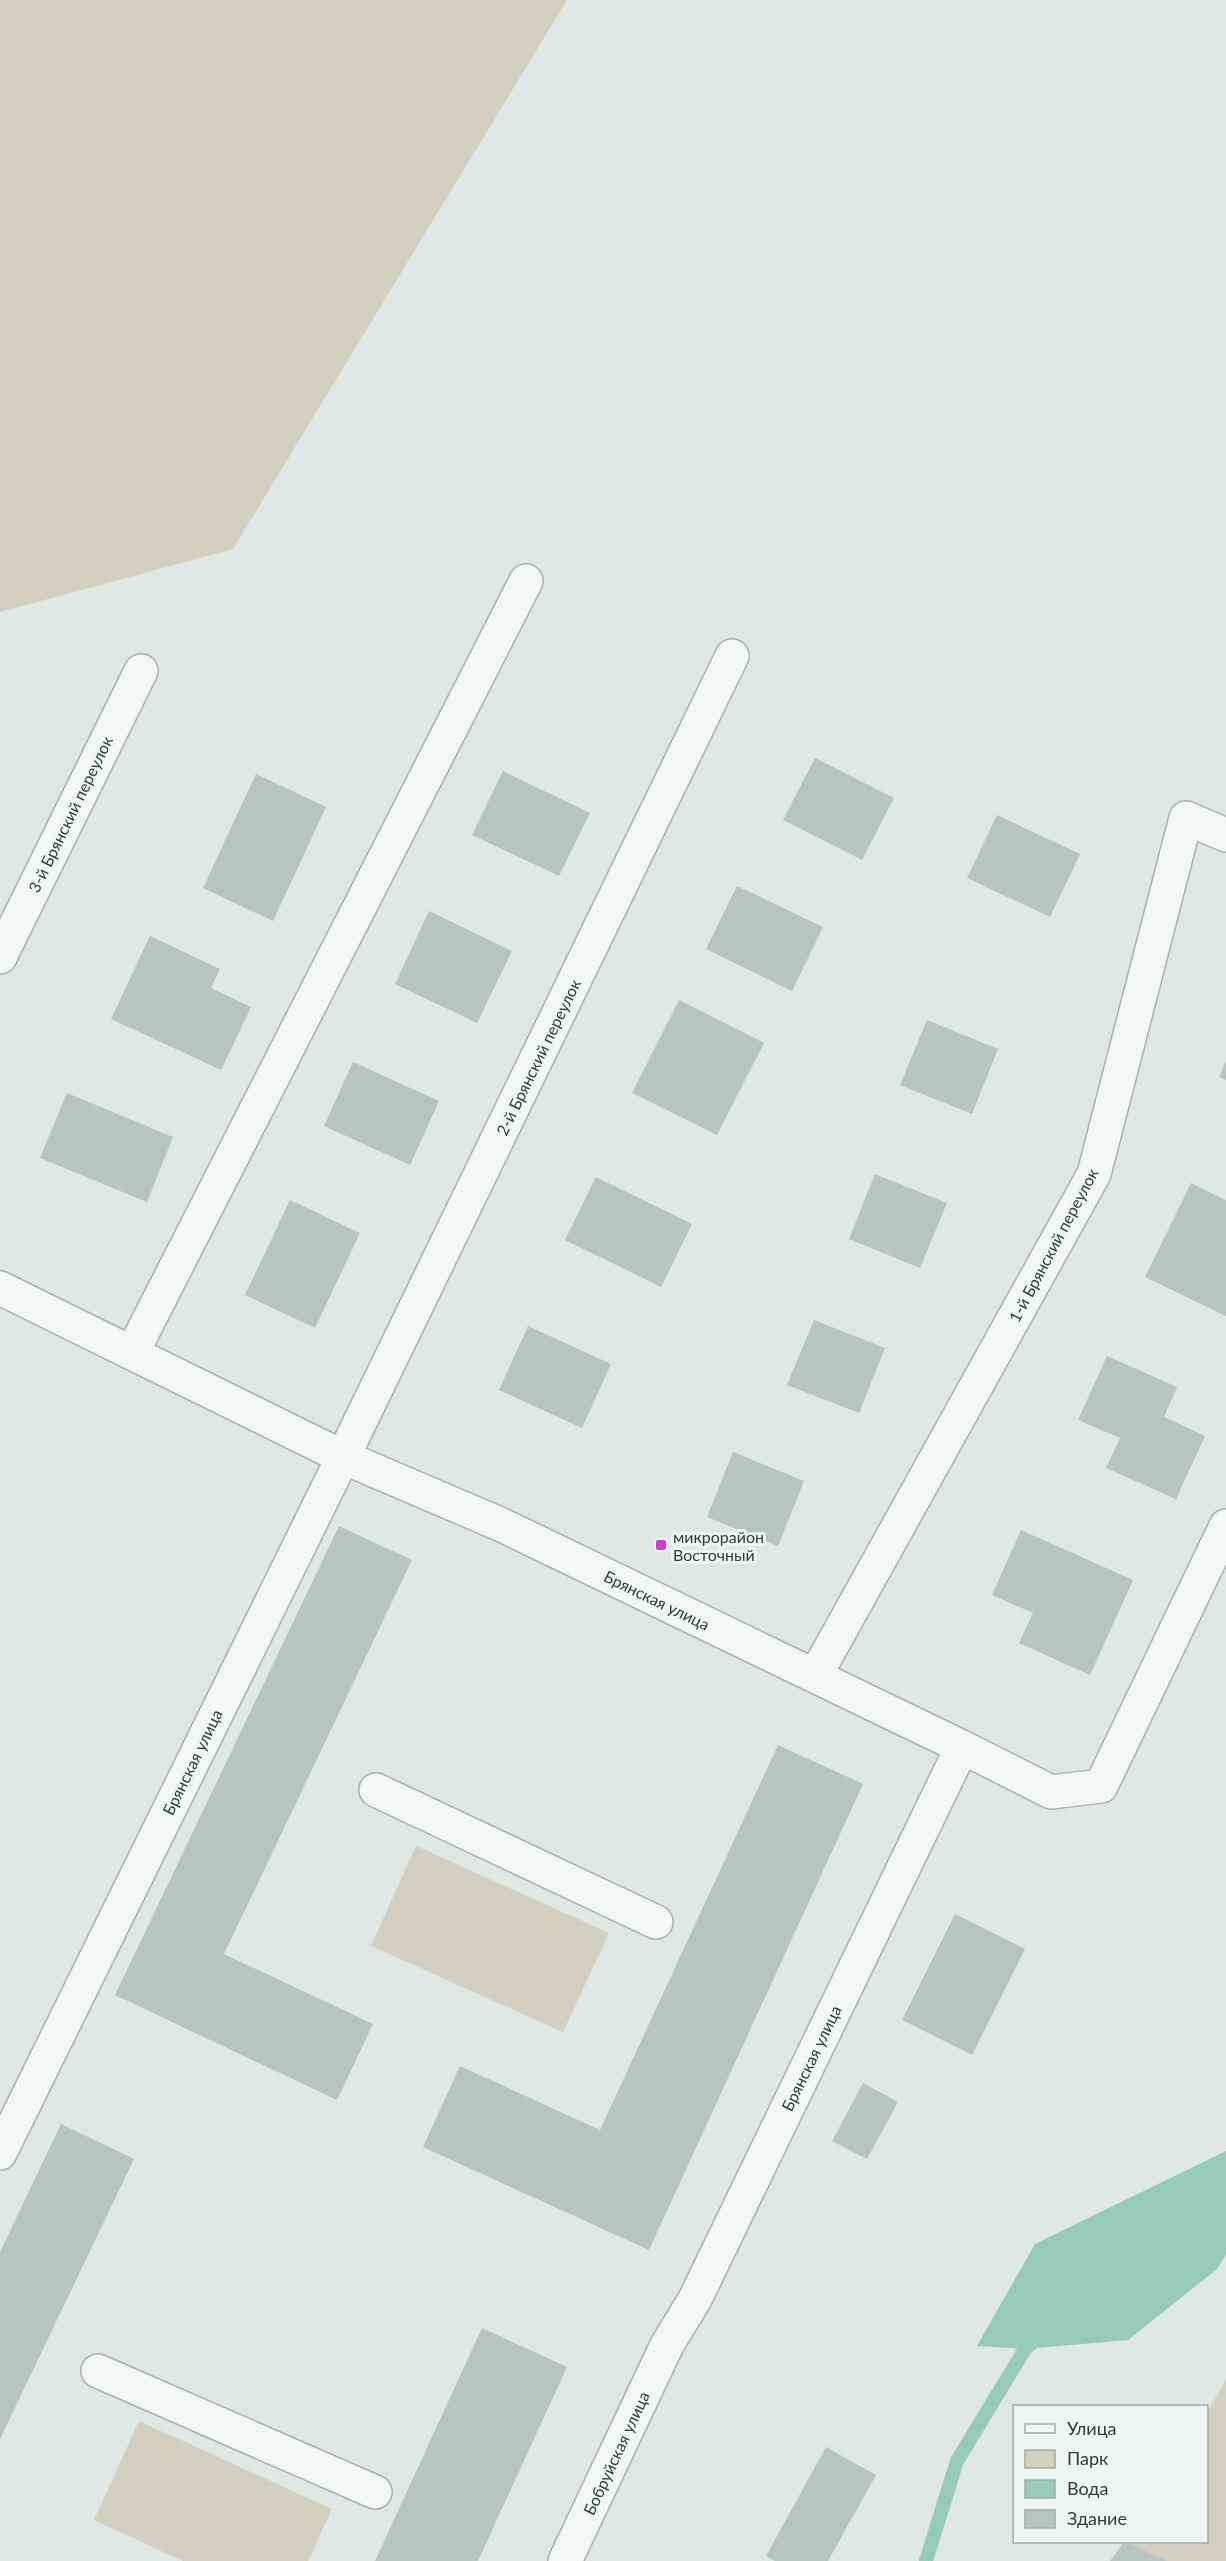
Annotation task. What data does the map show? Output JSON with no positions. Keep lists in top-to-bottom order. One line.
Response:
{"streets":{"street":["3-й Брянский переулок","2-й Брянский переулок","1-й Брянский переулок","Брянская улица","Бобруйская улица"]},"crossings":[["2-й Брянский переулок","Брянская улица"],["1-й Брянский переулок","Брянская улица"],["Брянская улица","Бобруйская улица"]],"places":{"transit":["микрорайон Восточный"]},"legend":["Улица","Парк","Вода","Здание"]}
